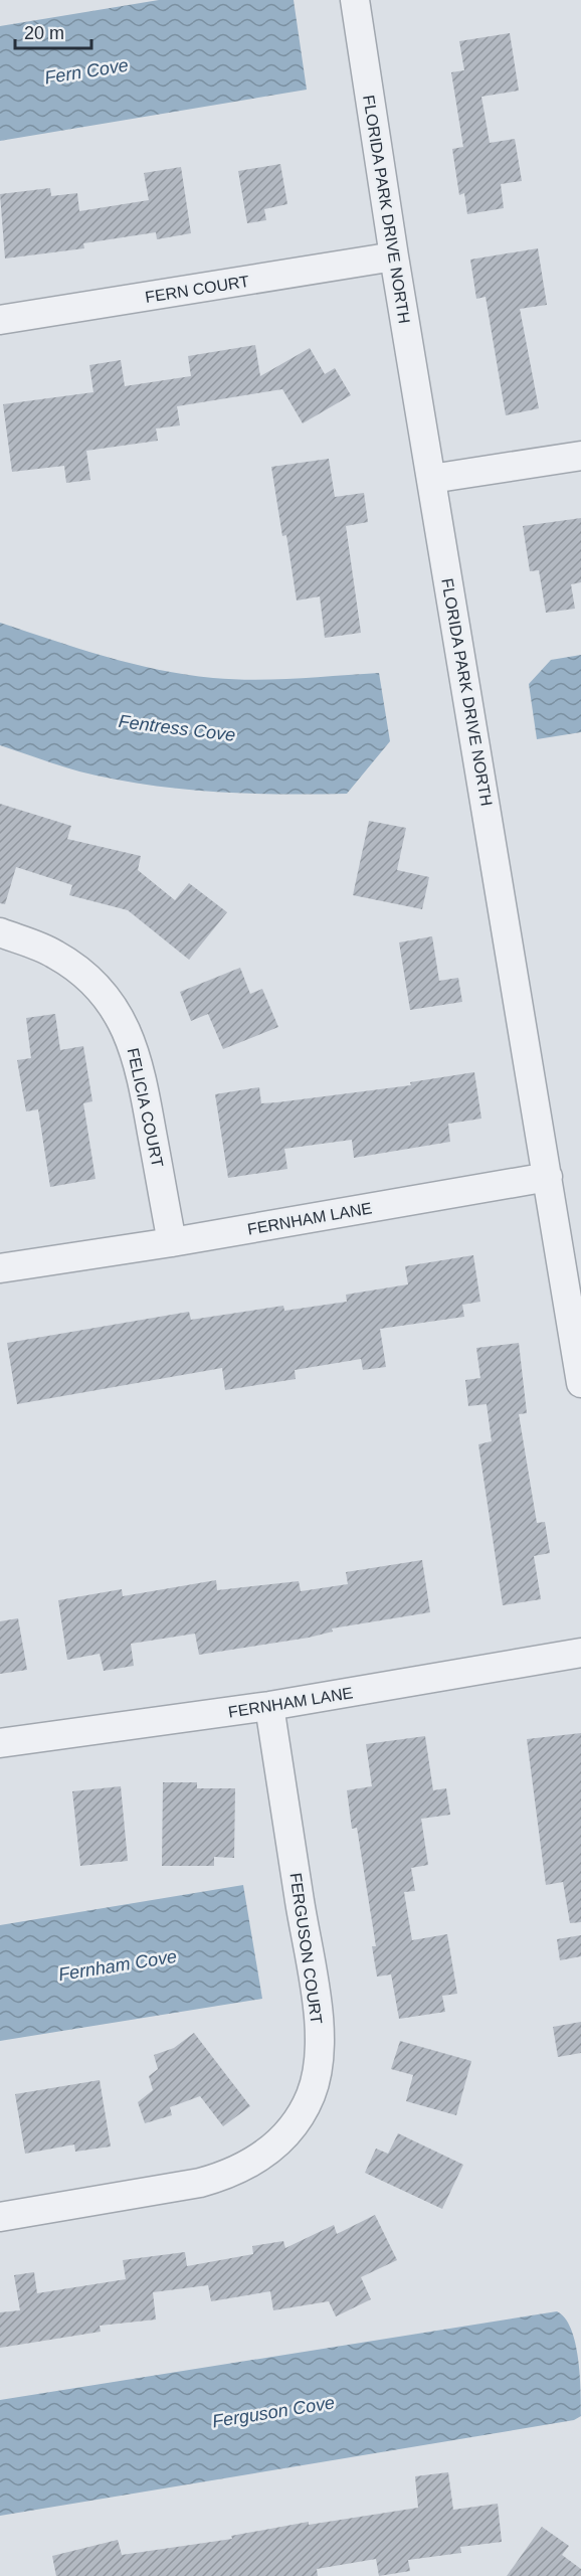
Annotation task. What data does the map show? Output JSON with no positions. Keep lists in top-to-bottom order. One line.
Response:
{"streets":{"street":["FLORIDA PARK DRIVE NORTH","FERN COURT","FELICIA COURT","FERNHAM LANE","FERGUSON COURT"]},"crossings":[["FLORIDA PARK DRIVE NORTH","FERN COURT"],["FLORIDA PARK DRIVE NORTH","FERNHAM LANE"],["FELICIA COURT","FERNHAM LANE"],["FERNHAM LANE","FERGUSON COURT"]],"water":["Fern Cove","Fentress Cove","Fernham Cove","Ferguson Cove"],"scale_bar":"20 m"}
